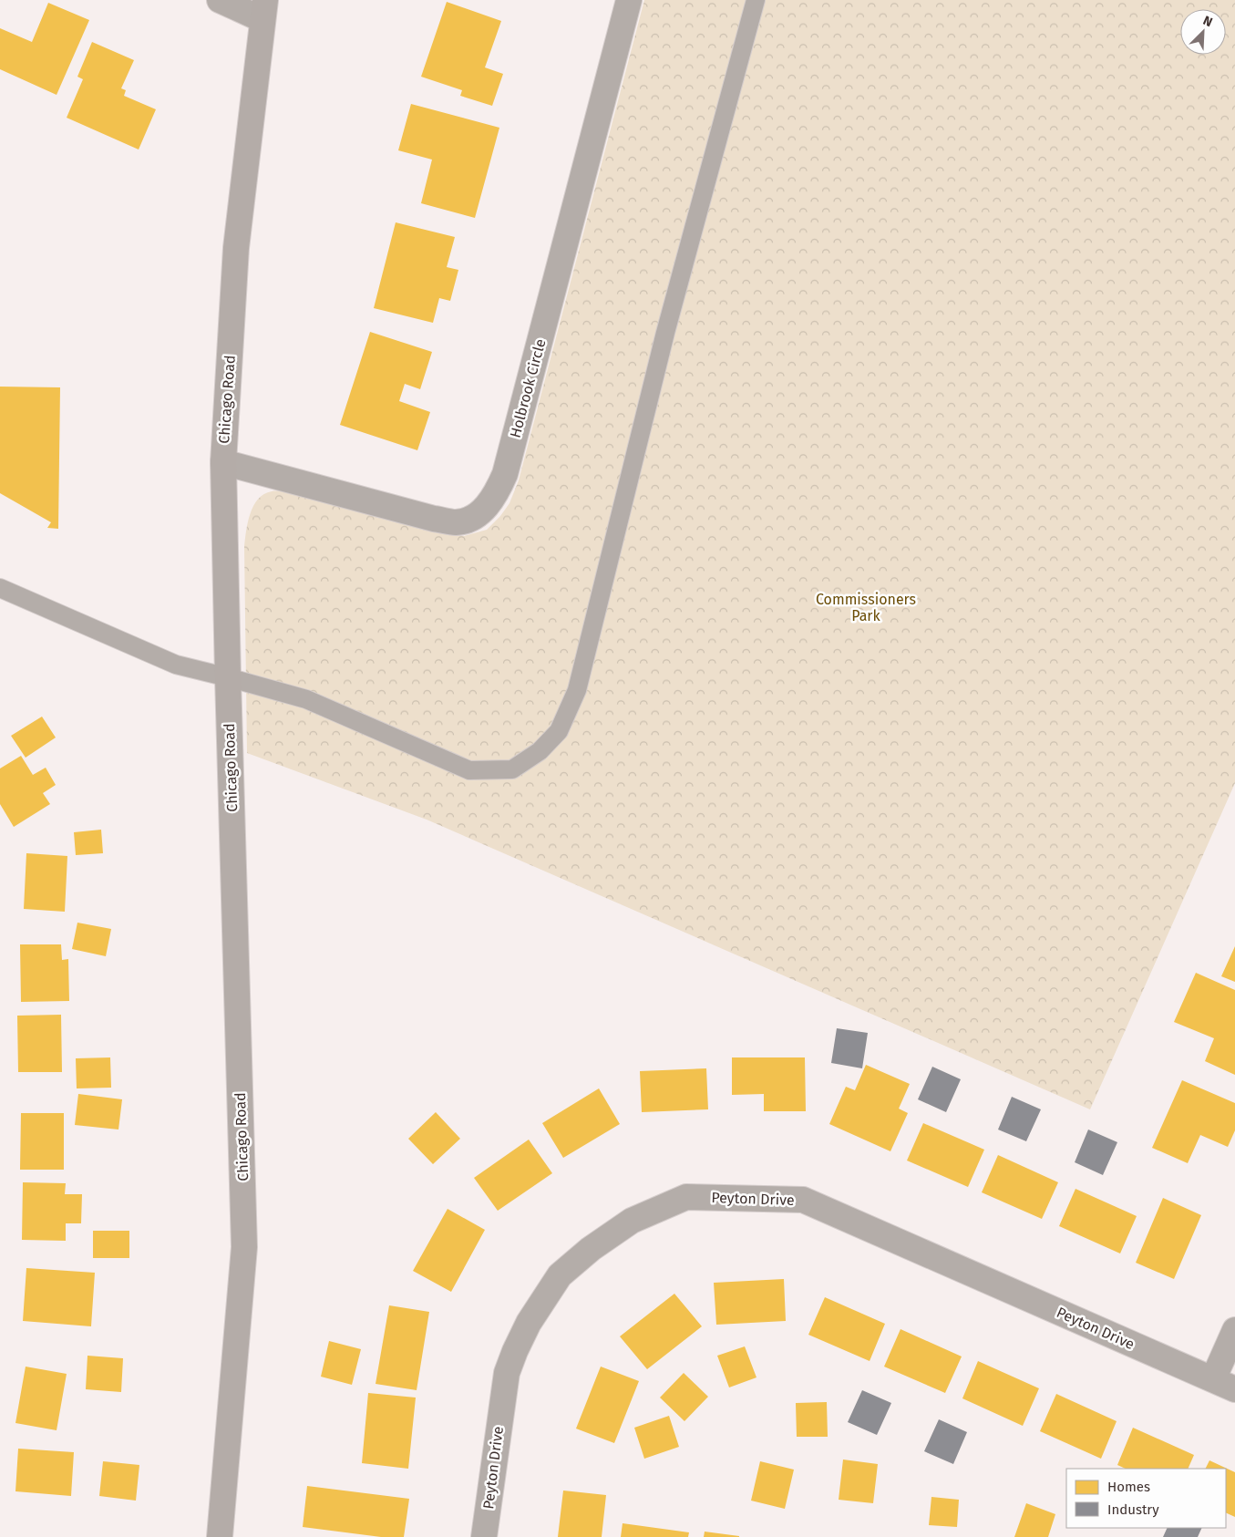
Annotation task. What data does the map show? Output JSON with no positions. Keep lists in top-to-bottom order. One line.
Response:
{"streets":{"street":["Holbrook Circle","Chicago Road","Peyton Drive"]},"crossings":[["Holbrook Circle","Chicago Road"]],"parks":["Commissioners Park"],"legend":["Homes","Industry"],"north":"top right"}
